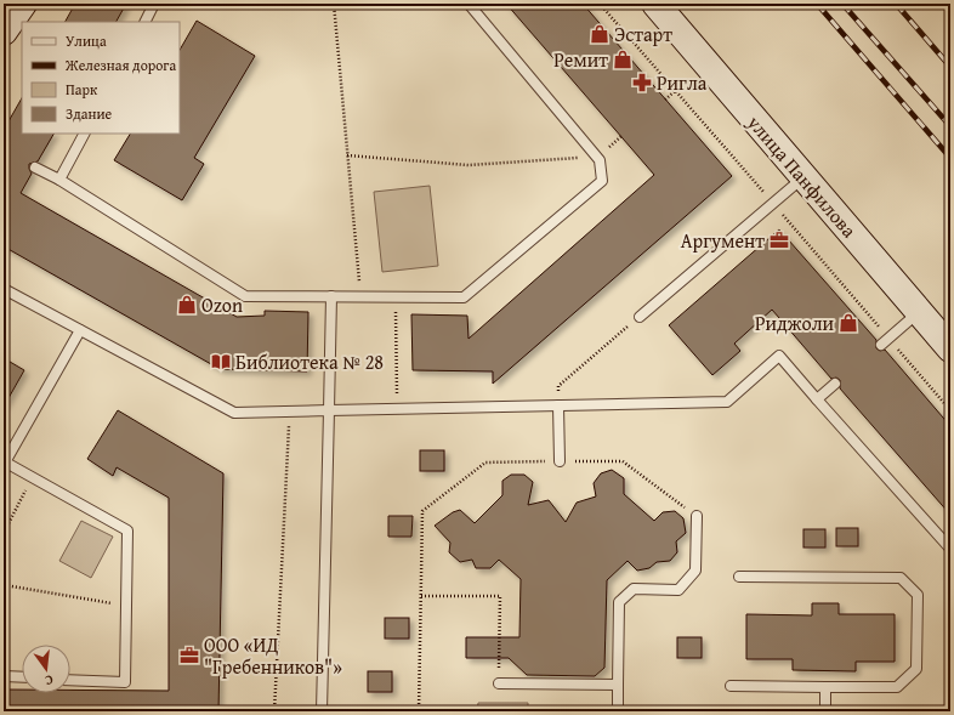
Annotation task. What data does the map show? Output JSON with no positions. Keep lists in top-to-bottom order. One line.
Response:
{"streets":{"street":["улица Панфилова"]},"places":{"shop":["Эстарт","Ремит","Ozon","Риджоли"],"pharmacy":["Ригла"],"office":["Аргумент","ООО «ИД \"Гребенников\"»"],"library":["Библиотека № 28"]},"legend":["Улица","Железная дорога","Парк","Здание"],"north":"bottom"}
